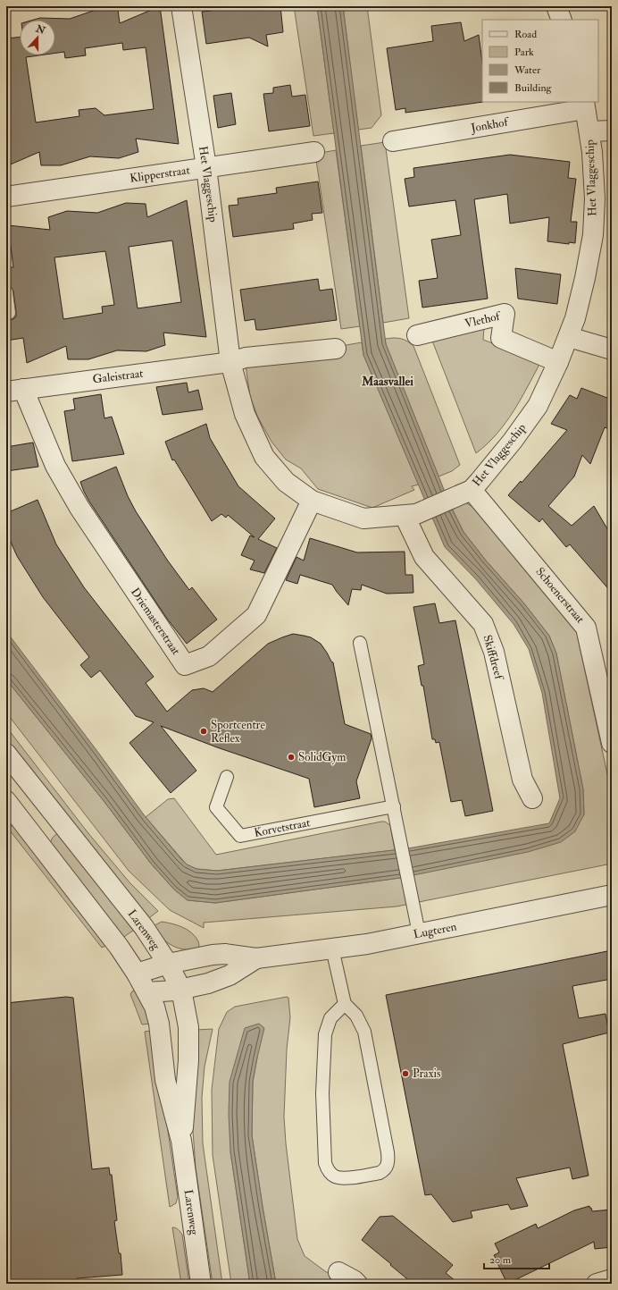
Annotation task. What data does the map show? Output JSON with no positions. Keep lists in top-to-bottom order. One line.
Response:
{"streets":{"street":["Jonkhof","Klipperstraat","Het Vlaggeschip","Vlethof","Galeistraat","Schoenerstraat","Driemasterstraat","Skiffdreef","Larenweg","Lugteren"],"lane":["Korvetstraat"]},"crossings":[["Jonkhof","Het Vlaggeschip"],["Klipperstraat","Het Vlaggeschip"],["Het Vlaggeschip","Vlethof"],["Het Vlaggeschip","Galeistraat"],["Het Vlaggeschip","Schoenerstraat"],["Het Vlaggeschip","Driemasterstraat"],["Het Vlaggeschip","Skiffdreef"],["Galeistraat","Driemasterstraat"],["Larenweg","Lugteren"]],"districts":["Maasvallei"],"places":["Sportcentre Reflex","SolidGym","Praxis"],"legend":["Road","Park","Water","Building"],"scale_bar":"20 m","north":"top"}
